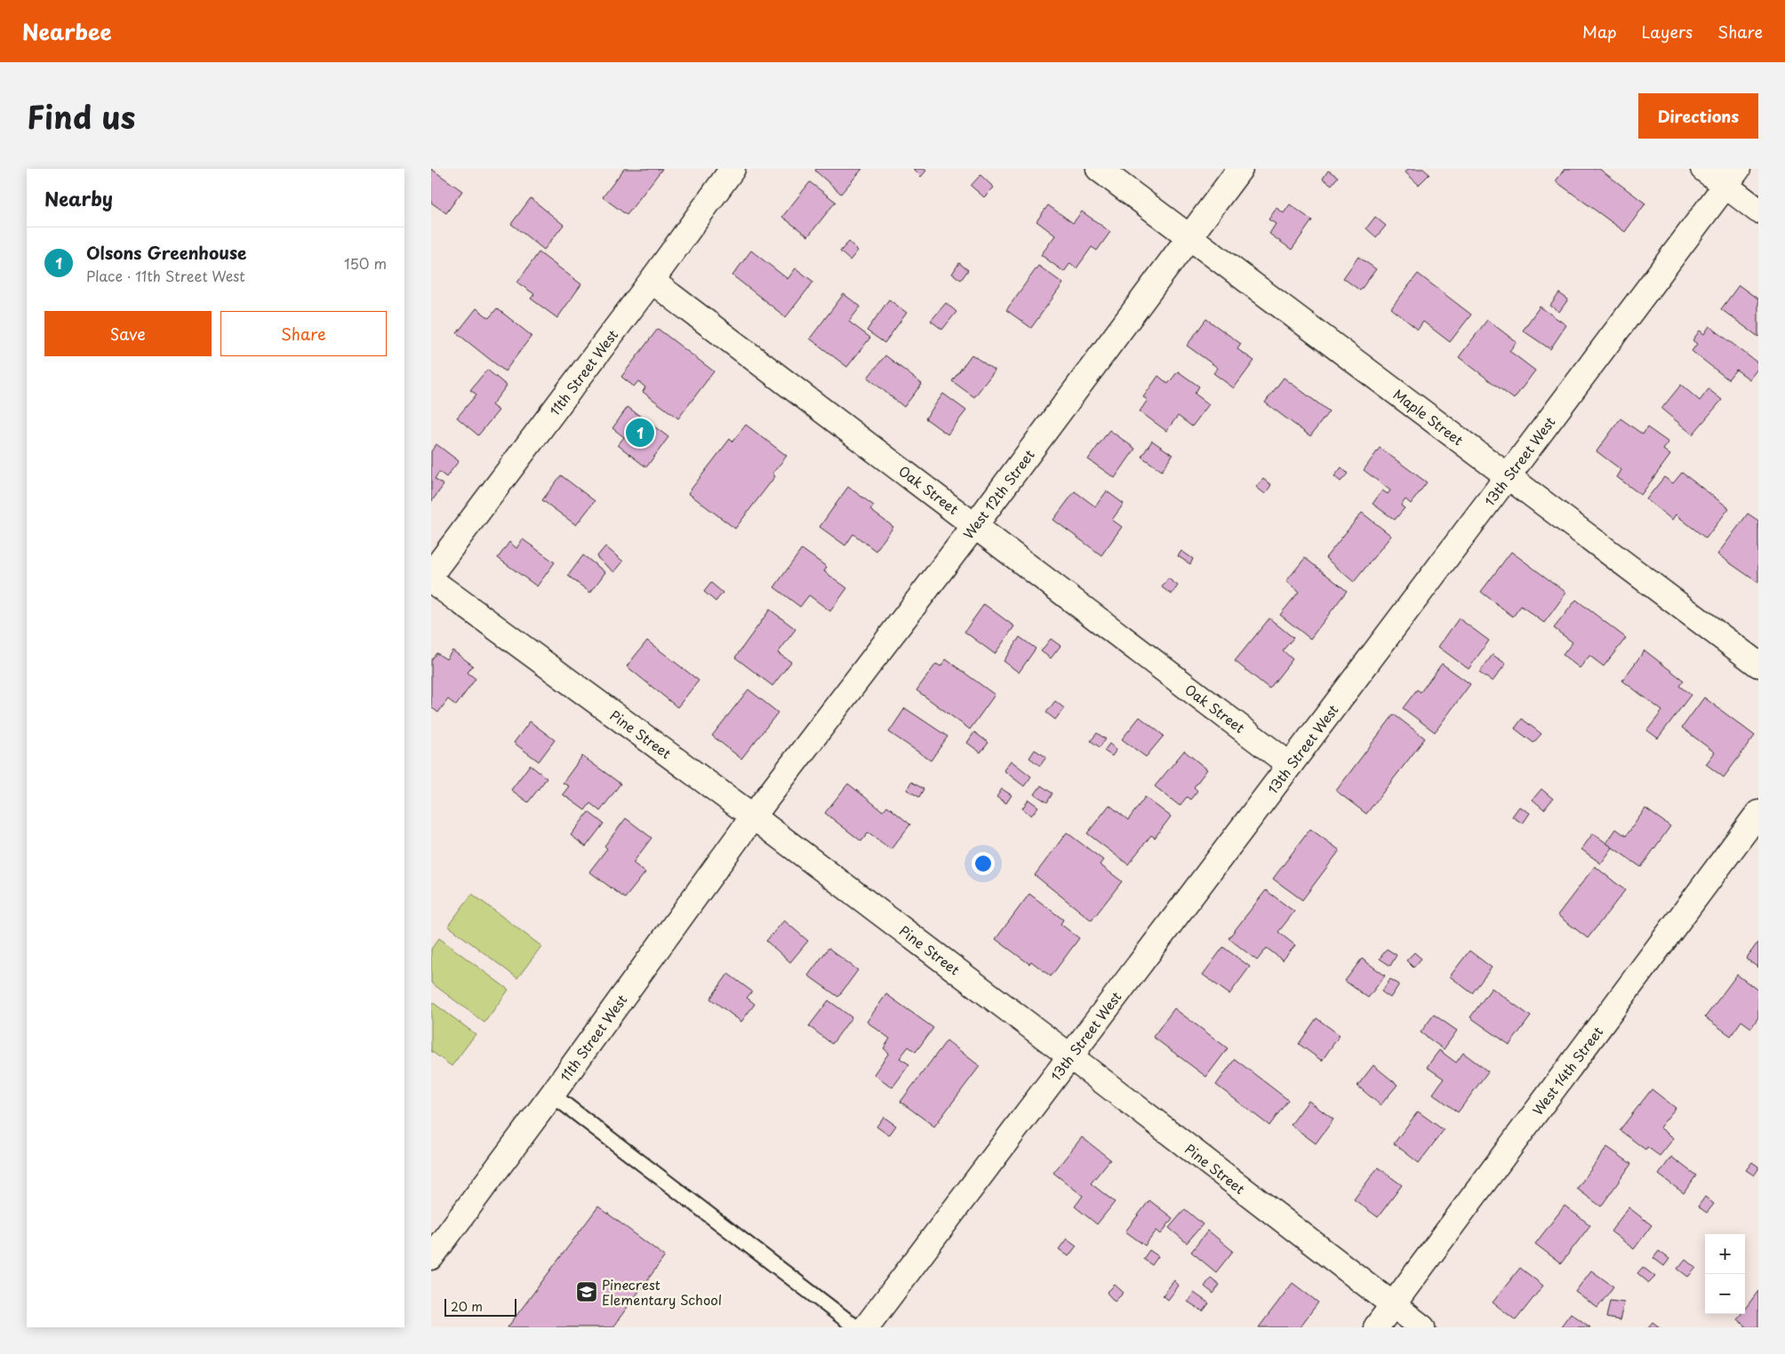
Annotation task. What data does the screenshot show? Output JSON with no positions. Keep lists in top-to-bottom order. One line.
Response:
{"streets":{"street":["11th Street West","Maple Street","13th Street West","Oak Street","West 12th Street","Pine Street","West 14th Street"]},"crossings":[["11th Street West","Oak Street"],["11th Street West","West 12th Street"],["11th Street West","Pine Street"],["Maple Street","13th Street West"],["Maple Street","West 12th Street"],["13th Street West","Oak Street"],["13th Street West","Pine Street"],["Oak Street","West 12th Street"],["West 12th Street","Pine Street"],["Pine Street","West 14th Street"]],"places":{"school or university":["Pinecrest Elementary School"]},"scale_bar":"20 m","page":{"header":"Nearbee","nav":["Map","Layers","Share"],"title":"Find us","buttons":["Directions",["Save","Share"]],"heading":"Nearby","list":[{"mark":"1","name":"Olsons Greenhouse","note":"Place · 11th Street West","value":"150 m"}],"pins":"1","map_buttons":["+","−"],"scale":"20 m"}}
